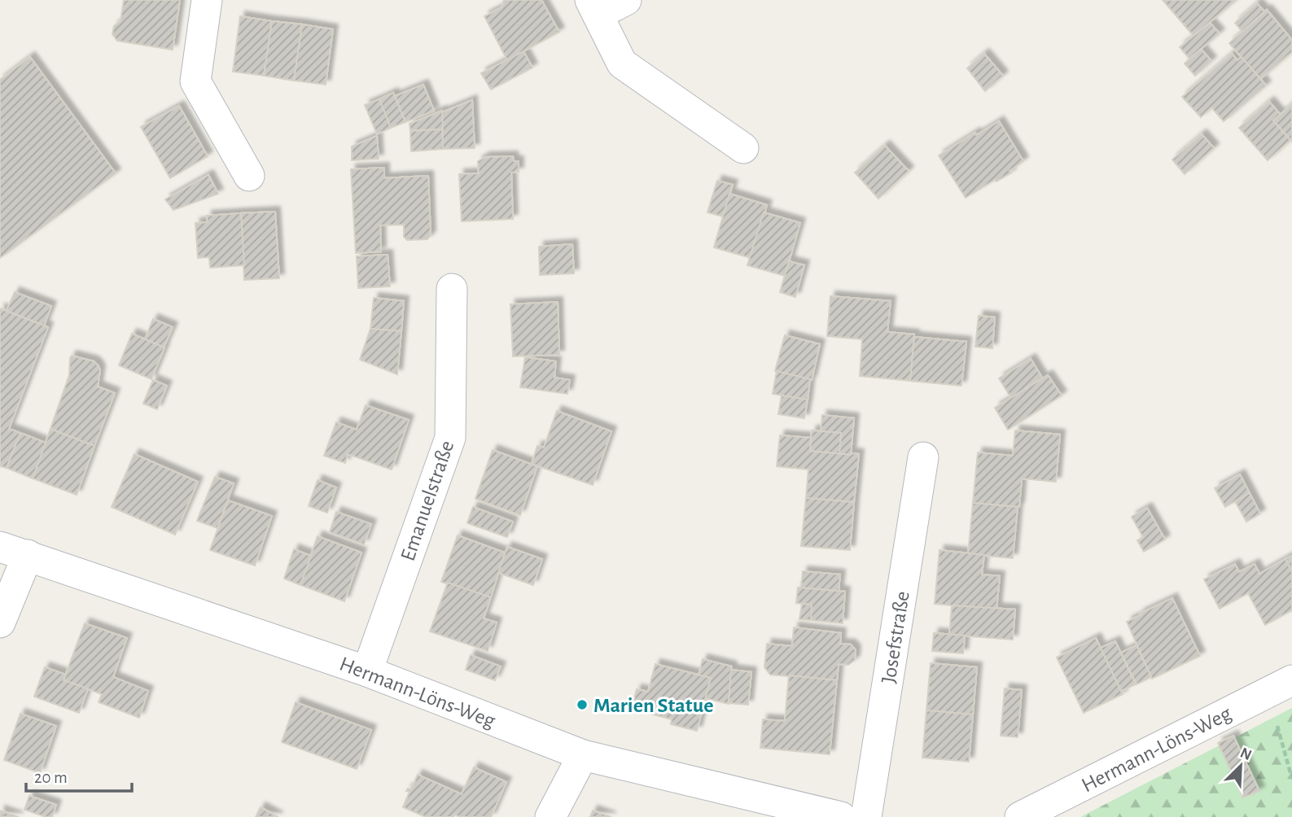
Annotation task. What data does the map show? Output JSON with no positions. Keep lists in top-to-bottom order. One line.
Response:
{"streets":{"street":["Emanuelstraße","Josefstraße","Hermann-Löns-Weg"]},"crossings":[["Emanuelstraße","Hermann-Löns-Weg"]],"places":["Marien Statue"],"scale_bar":"20 m","north":"top right"}
